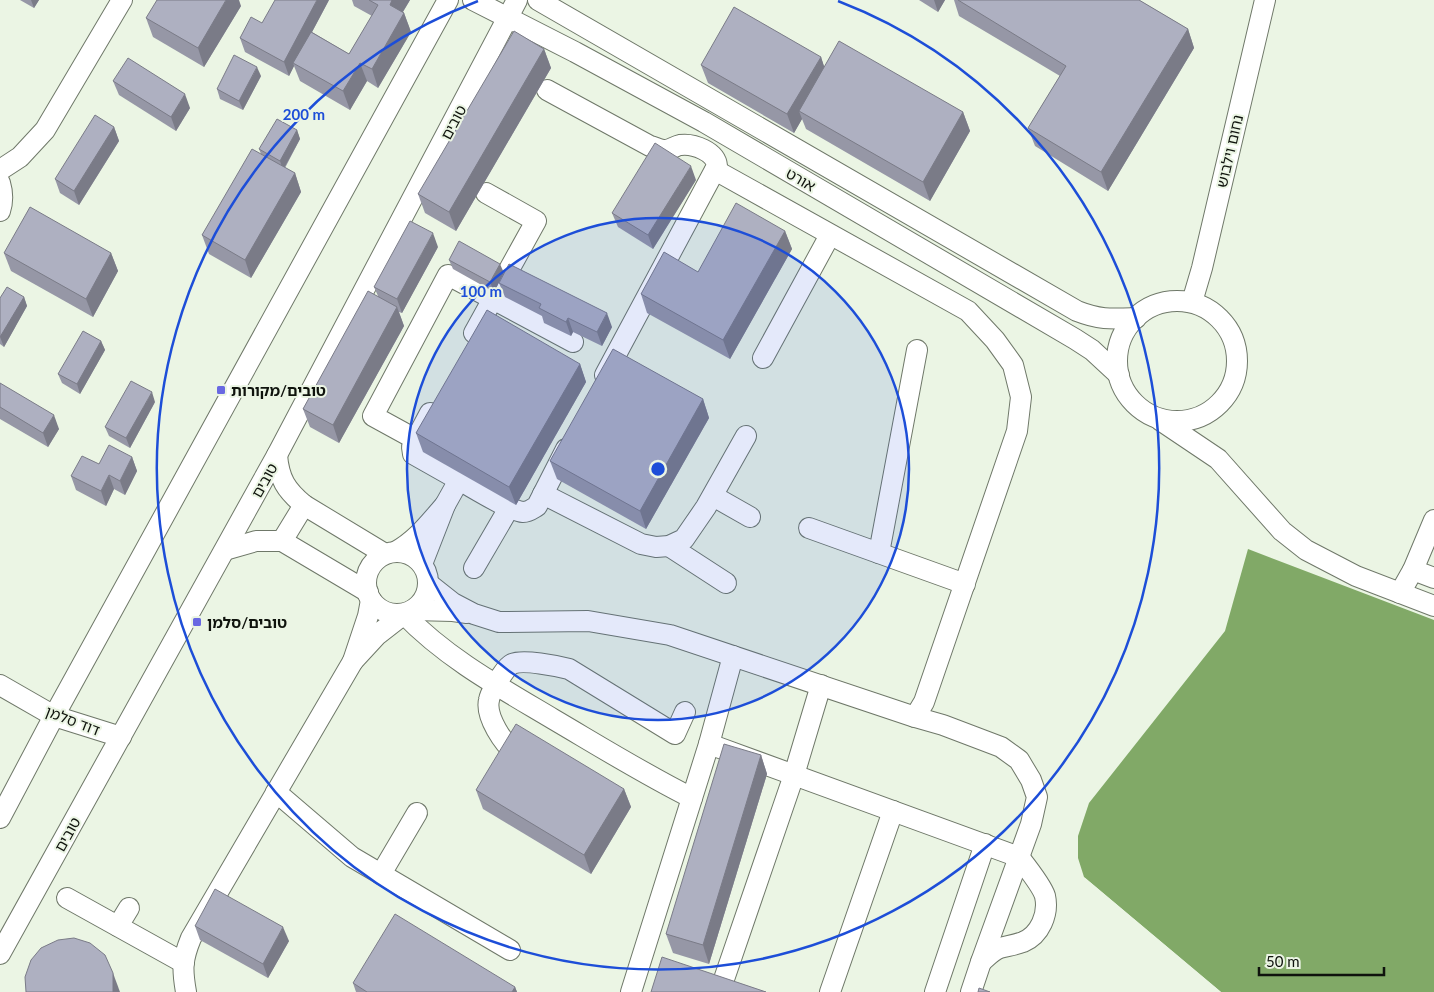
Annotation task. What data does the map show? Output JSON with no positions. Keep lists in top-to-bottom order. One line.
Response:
{"streets":{"street":["טובים","נחום וילבוש","אורט","דוד סלמן"]},"crossings":[["טובים","אורט"],["טובים","דוד סלמן"],["נחום וילבוש","אורט"]],"places":{"transit":["טובים/מקורות","טובים/סלמן"]},"scale_bar":"50 m","rings":["200 m","100 m"]}
